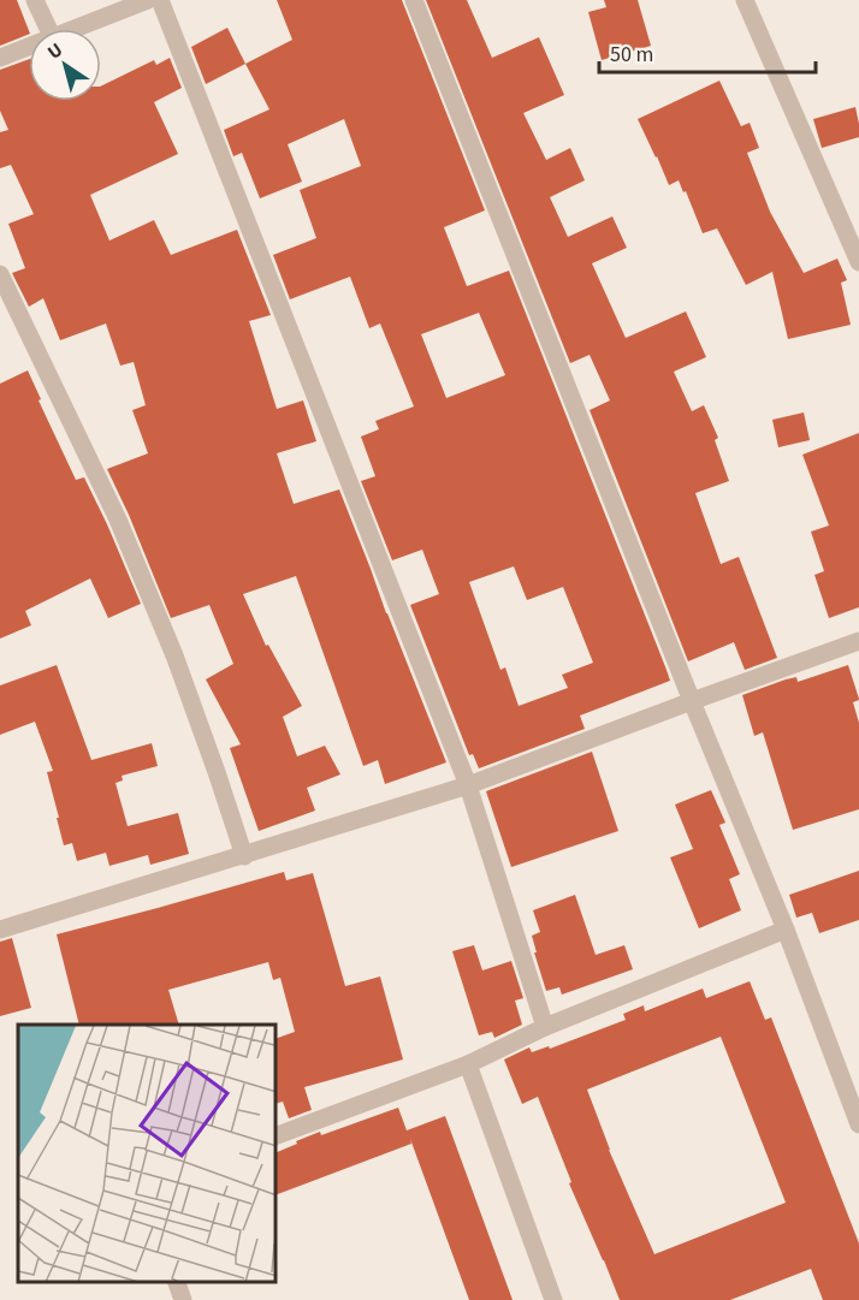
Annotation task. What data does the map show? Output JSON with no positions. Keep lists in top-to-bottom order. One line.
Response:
{"scale_bar":"50 m","north":"top left"}
